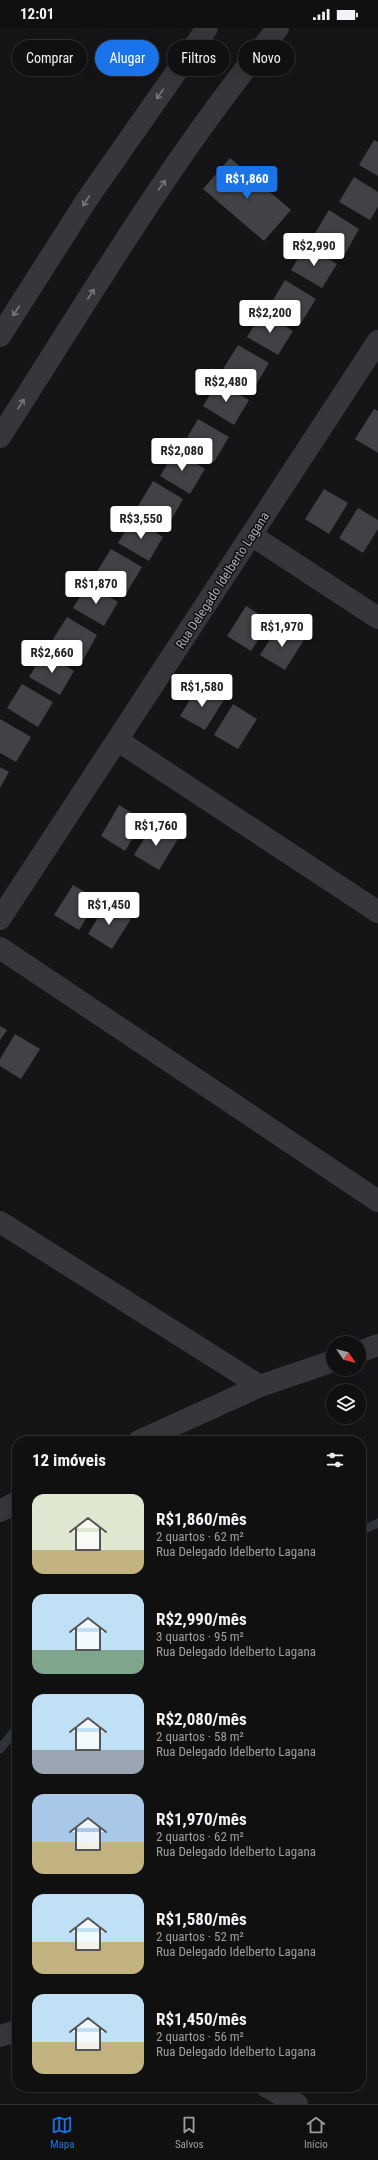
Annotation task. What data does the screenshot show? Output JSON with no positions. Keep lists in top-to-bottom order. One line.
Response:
{"streets":{"street":["Rua Delegado Idelberto Lagana"]},"north":"bottom right","page":{"status":"12:01","chip":["Comprar","Alugar","Filtros","Novo"],"price":["R$1,860","R$2,990","R$2,200","R$2,480","R$2,080","R$3,550","R$1,870","R$1,970","R$2,660","R$1,580","R$1,760","R$1,450"],"heading":"12 imóveis","list":[{"name":"R$1,860/mês","note":"2 quartos · 62 m² · Rua Delegado Idelberto Lagana"},{"name":"R$2,990/mês","note":"3 quartos · 95 m² · Rua Delegado Idelberto Lagana"},{"name":"R$2,080/mês","note":"2 quartos · 58 m² · Rua Delegado Idelberto Lagana"},{"name":"R$1,970/mês","note":"2 quartos · 62 m² · Rua Delegado Idelberto Lagana"},{"name":"R$1,580/mês","note":"2 quartos · 52 m² · Rua Delegado Idelberto Lagana"},{"name":"R$1,450/mês","note":"2 quartos · 56 m² · Rua Delegado Idelberto Lagana"}],"tabs":["Mapa","Salvos","Início"]}}
